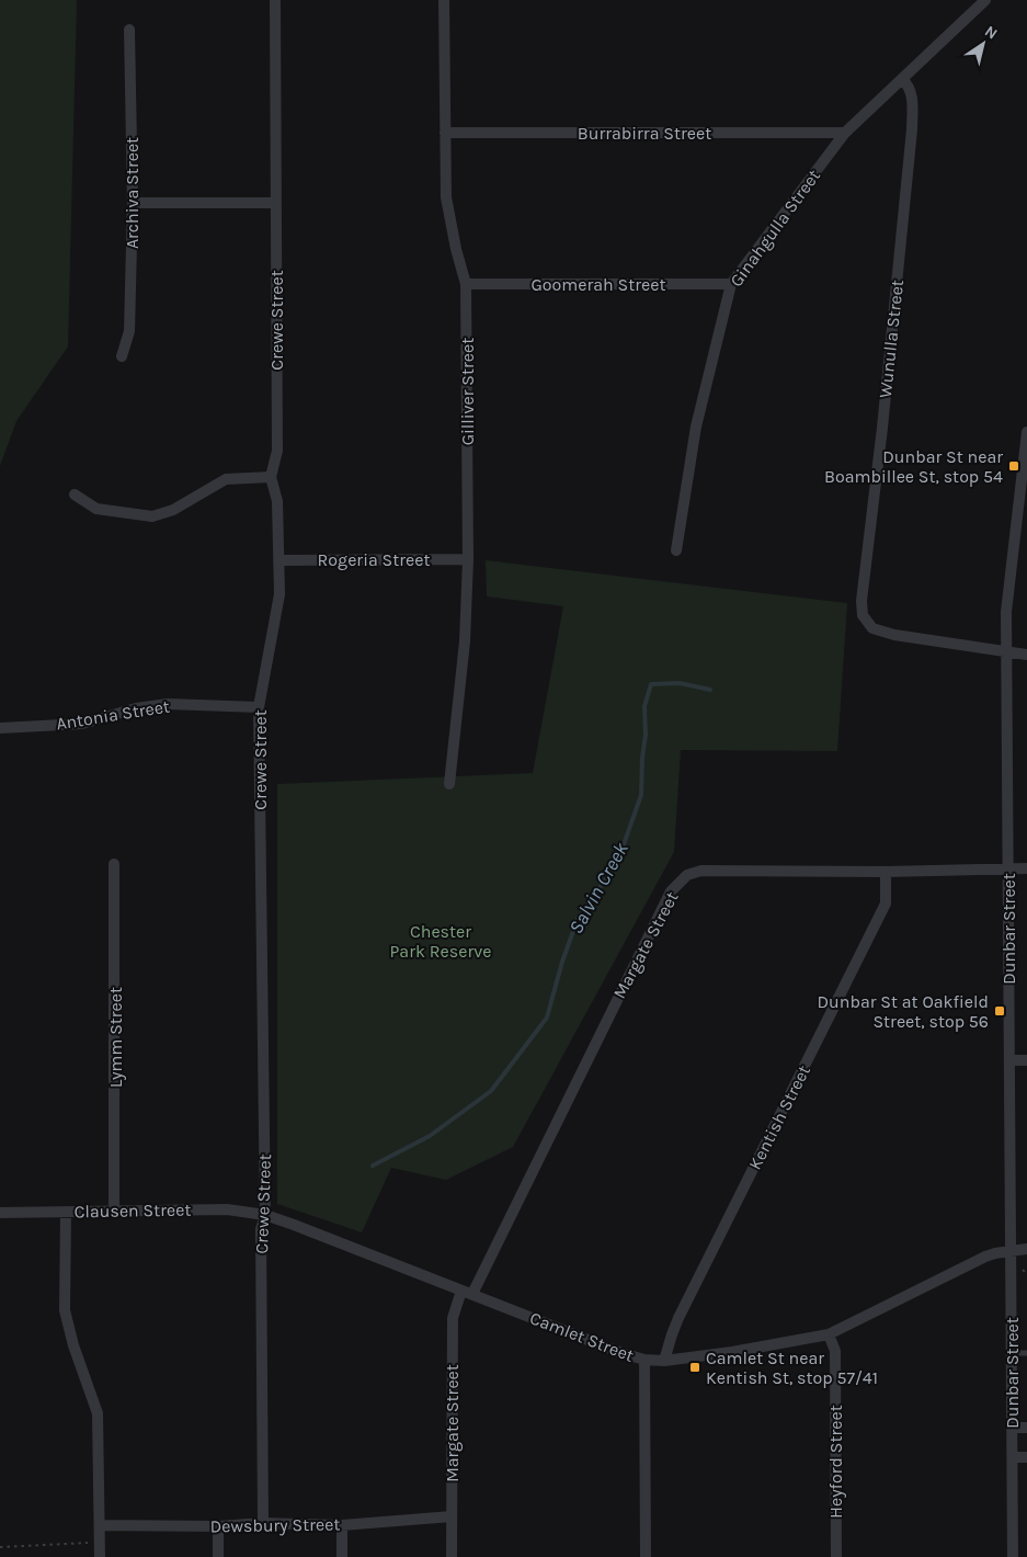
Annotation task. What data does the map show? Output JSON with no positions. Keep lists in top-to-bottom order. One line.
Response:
{"streets":{"street":["Burrabirra Street","Archiva Street","Ginahgulla Street","Goomerah Street","Crewe Street","Wunulla Street","Gilliver Street","Rogeria Street","Antonia Street","Dunbar Street","Margate Street","Lymm Street","Kentish Street","Clausen Street","Camlet Street","Heyford Street","Dewsbury Street"]},"crossings":[["Burrabirra Street","Ginahgulla Street"],["Burrabirra Street","Gilliver Street"],["Ginahgulla Street","Goomerah Street"],["Ginahgulla Street","Wunulla Street"],["Goomerah Street","Gilliver Street"],["Crewe Street","Rogeria Street"],["Crewe Street","Antonia Street"],["Crewe Street","Clausen Street"],["Crewe Street","Camlet Street"],["Crewe Street","Dewsbury Street"],["Wunulla Street","Dunbar Street"],["Gilliver Street","Rogeria Street"],["Dunbar Street","Margate Street"],["Dunbar Street","Camlet Street"],["Margate Street","Kentish Street"],["Margate Street","Camlet Street"],["Margate Street","Dewsbury Street"],["Lymm Street","Clausen Street"],["Kentish Street","Camlet Street"],["Clausen Street","Camlet Street"],["Camlet Street","Heyford Street"]],"water":["Salvin Creek"],"parks":["Chester Park Reserve"],"places":{"transit":["Dunbar St near Boambillee St, stop 54","Dunbar St at Oakfield Street, stop 56","Camlet St near Kentish St, stop 57/41"]},"north":"top right"}
